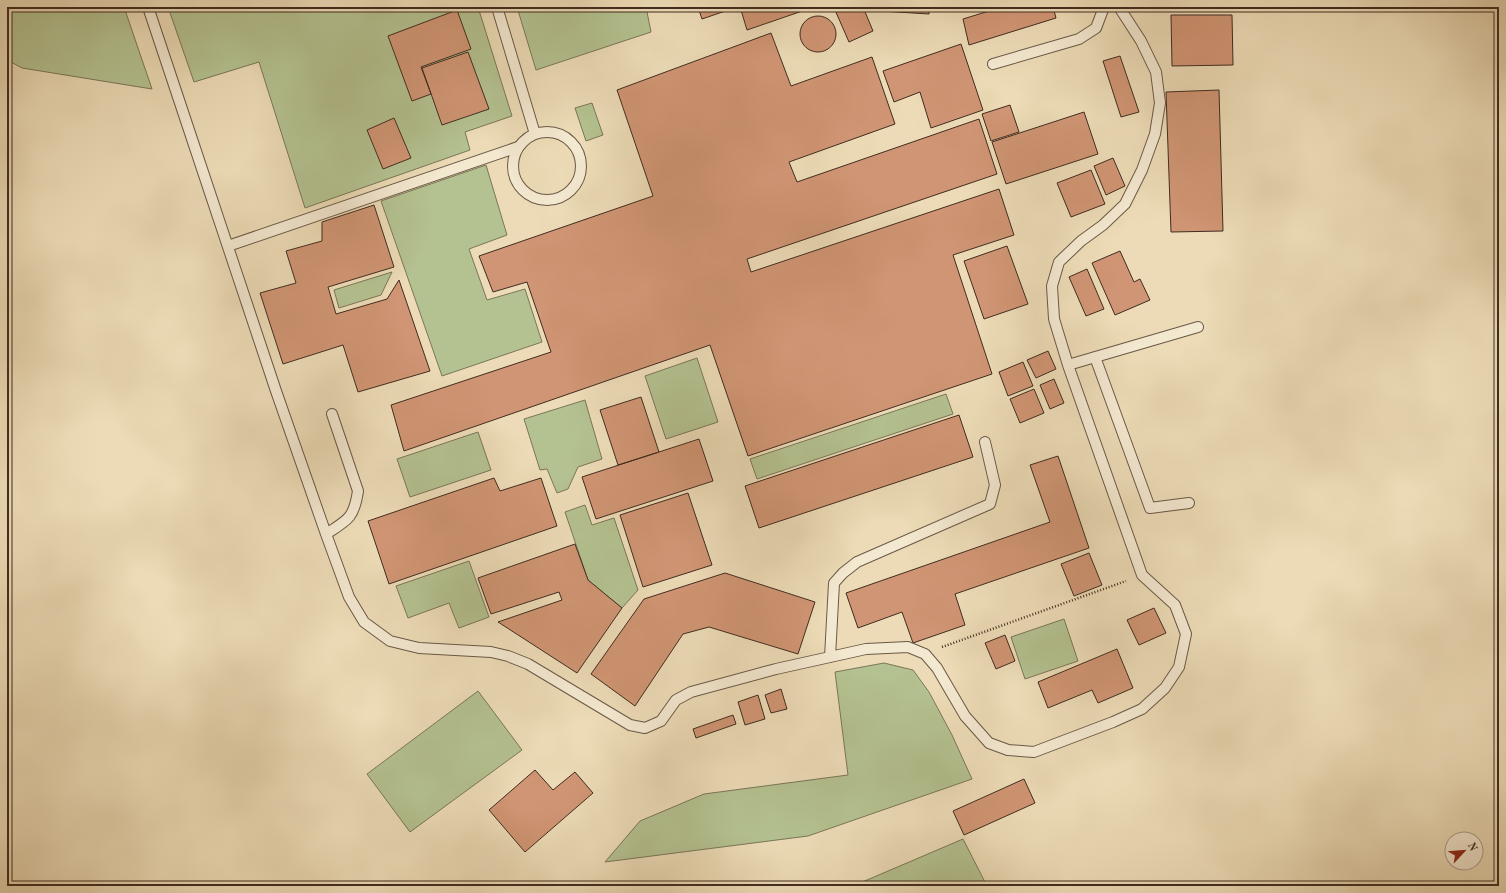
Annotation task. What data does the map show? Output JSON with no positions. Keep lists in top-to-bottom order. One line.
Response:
{"north":"top right"}
